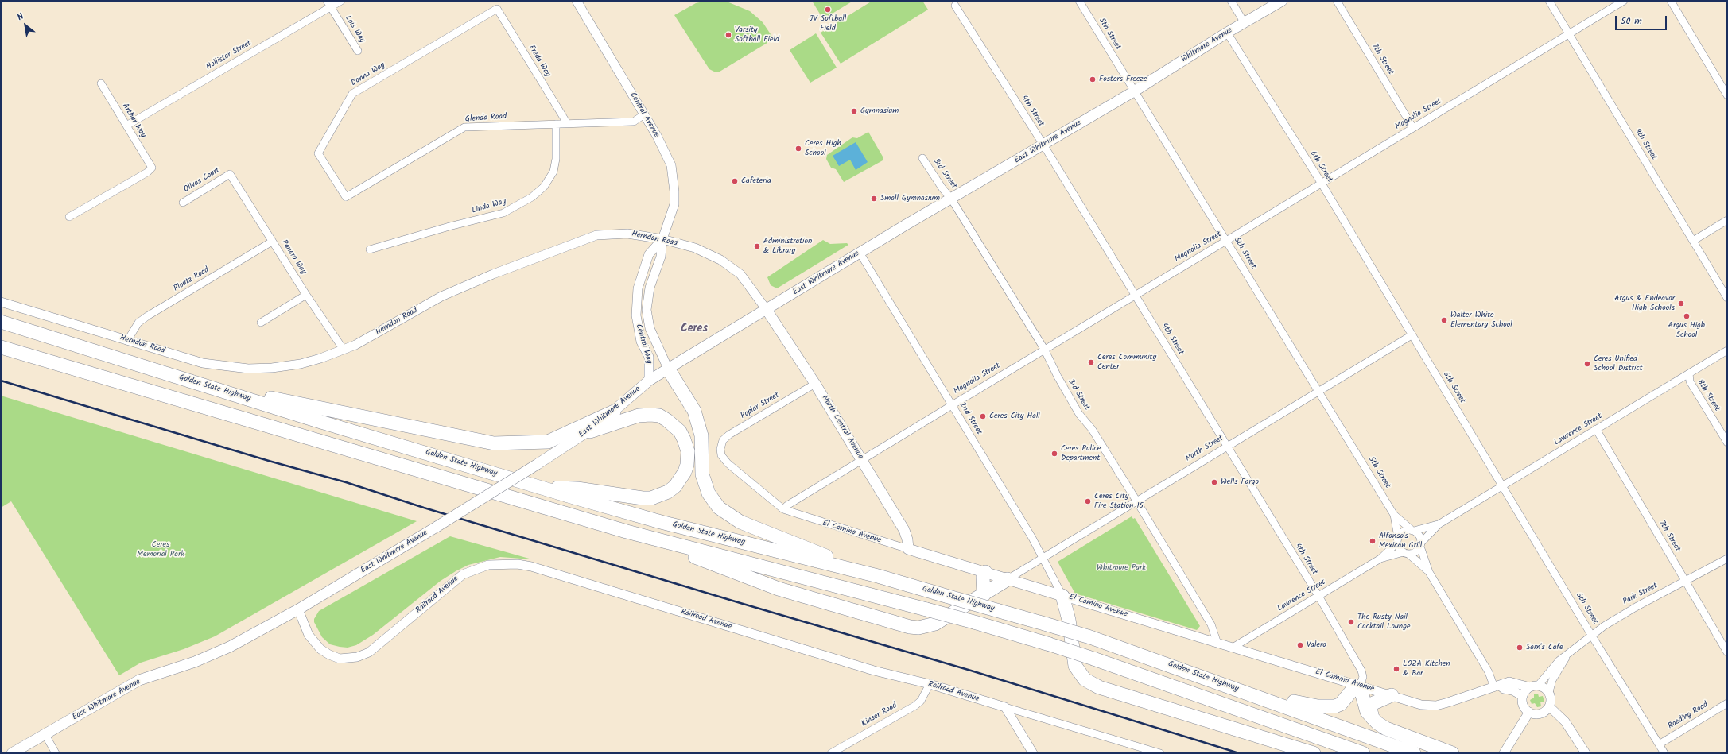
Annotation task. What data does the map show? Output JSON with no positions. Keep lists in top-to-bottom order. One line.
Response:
{"streets":{"highway":["Golden State Highway"],"main road":["Whitmore Avenue","East Whitmore Avenue","North Central Avenue","El Camino Avenue"],"street":["Lois Way","5th Street","Hollister Street","7th Street","Freda Way","Donna Way","4th Street","Magnolia Street","Central Avenue","Glenda Road","Arthur Way","9th Street","6th Street","3rd Street","Olivas Court","Linda Way","Herndon Road","Panero Way","Ploutz Road","Central Way","8th Street","Poplar Street","2nd Street","Lawrence Street","North Street","Park Street","Railroad Avenue","Kinser Road","Roeding Road"]},"crossings":[["Lois Way","Hollister Street"],["5th Street","Whitmore Avenue"],["5th Street","Magnolia Street"],["5th Street","East Whitmore Avenue"],["5th Street","Lawrence Street"],["5th Street","North Street"],["Whitmore Avenue","East Whitmore Avenue"],["Whitmore Avenue","6th Street"],["Hollister Street","Arthur Way"],["7th Street","Magnolia Street"],["7th Street","Lawrence Street"],["7th Street","Park Street"],["Freda Way","Donna Way"],["Freda Way","Glenda Road"],["Donna Way","Glenda Road"],["4th Street","Magnolia Street"],["4th Street","East Whitmore Avenue"],["4th Street","Lawrence Street"],["4th Street","North Street"],["4th Street","El Camino Avenue"],["Magnolia Street","9th Street"],["Magnolia Street","6th Street"],["Magnolia Street","3rd Street"],["Magnolia Street","2nd Street"],["Magnolia Street","North Central Avenue"],["Magnolia Street","El Camino Avenue"],["Central Avenue","Glenda Road"],["Central Avenue","Herndon Road"],["Central Avenue","Central Way"],["Glenda Road","Linda Way"],["East Whitmore Avenue","3rd Street"],["East Whitmore Avenue","Herndon Road"],["East Whitmore Avenue","Central Way"],["East Whitmore Avenue","2nd Street"],["East Whitmore Avenue","North Central Avenue"],["East Whitmore Avenue","Railroad Avenue"],["6th Street","Lawrence Street"],["6th Street","North Street"],["6th Street","Park Street"],["6th Street","Roeding Road"],["3rd Street","North Street"],["3rd Street","El Camino Avenue"],["Olivas Court","Panero Way"],["Herndon Road","Panero Way"],["Herndon Road","Ploutz Road"],["Herndon Road","Central Way"],["Herndon Road","North Central Avenue"],["Panero Way","Ploutz Road"],["8th Street","Lawrence Street"],["Poplar Street","North Central Avenue"],["Poplar Street","El Camino Avenue"],["2nd Street","North Street"],["2nd Street","El Camino Avenue"],["North Central Avenue","El Camino Avenue"],["Lawrence Street","El Camino Avenue"],["North Street","El Camino Avenue"],["El Camino Avenue","Park Street"],["Railroad Avenue","Kinser Road"]],"districts":["Ceres"],"parks":["Ceres Memorial Park","Whitmore Park"],"places":["JV Softball Field","Varsity Softball Field","Fosters Freeze","Gymnasium","Ceres High School","Cafeteria","Small Gymnasium","Administration & Library","Argus & Endeavor High Schools","Argus High School","Walter White Elementary School","Ceres Community Center","Ceres Unified School District","Ceres City Hall","Ceres Police Department","Wells Fargo","Ceres City Fire Station 15","Alfonso's Mexican Grill","The Rusty Nail Cocktail Lounge","Valero","Sam's Cafe","LOZA Kitchen & Bar"],"scale_bar":"50 m","north":"top left"}
